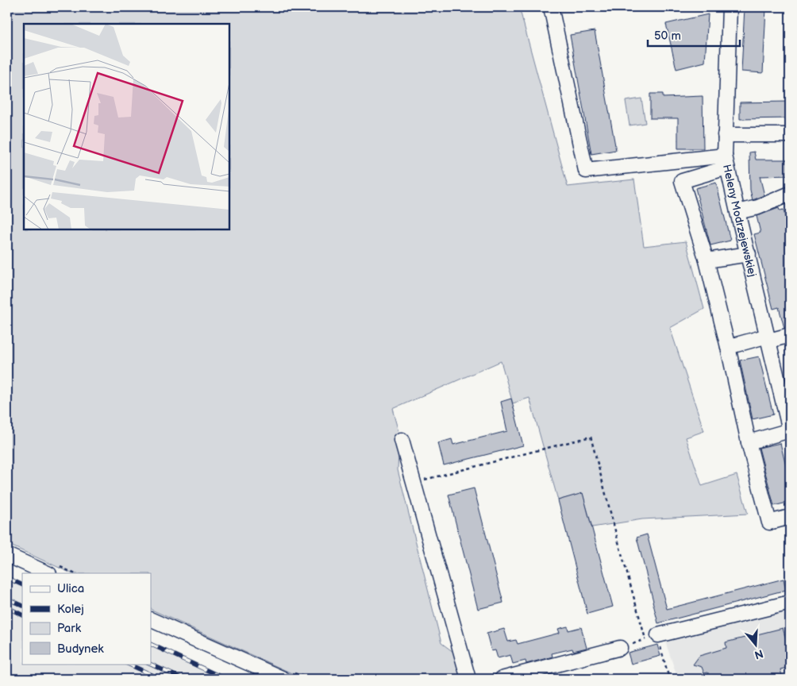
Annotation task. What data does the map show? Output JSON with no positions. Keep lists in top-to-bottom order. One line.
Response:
{"streets":{"street":["Heleny Modrzejewskiej"]},"legend":["Ulica","Kolej","Park","Budynek"],"scale_bar":"50 m","north":"bottom"}
